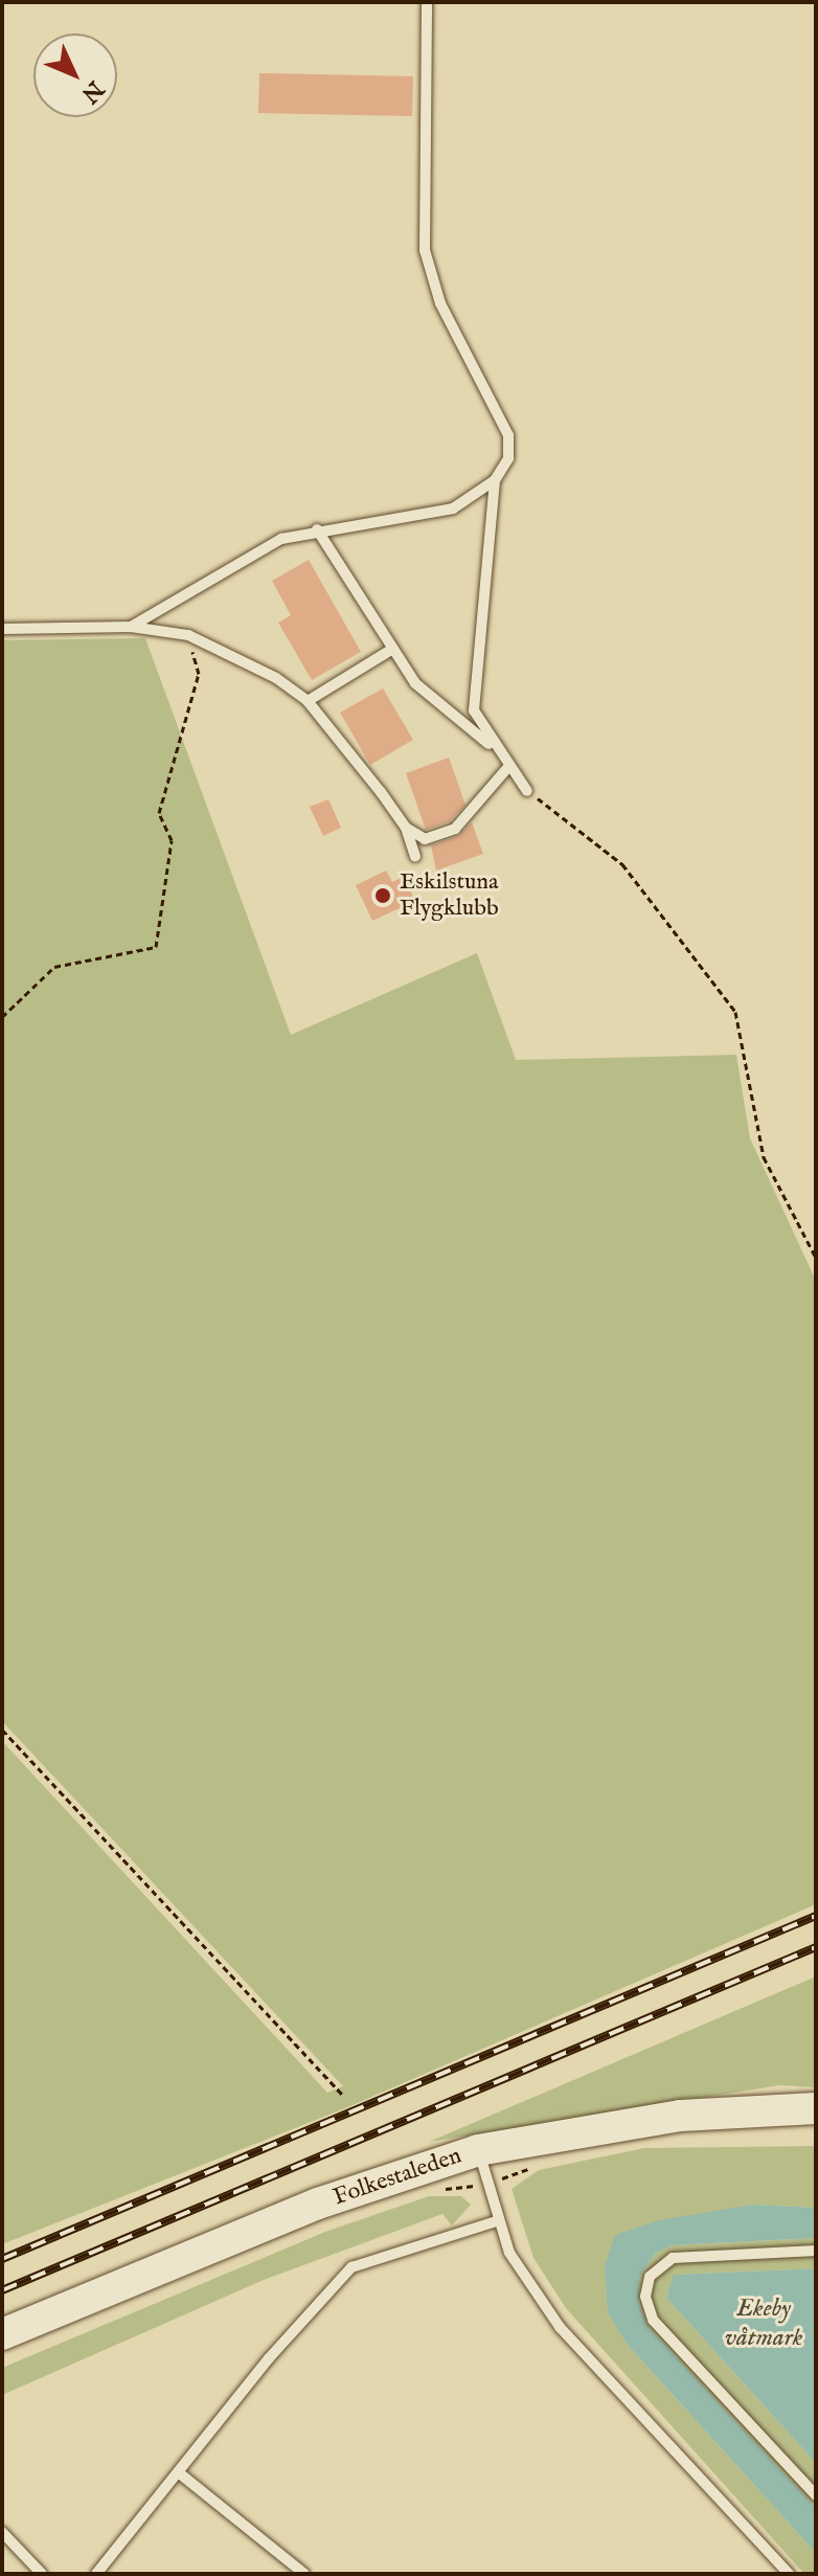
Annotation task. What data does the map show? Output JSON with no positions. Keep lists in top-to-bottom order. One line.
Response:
{"streets":{"main road":["Folkestaleden"]},"water":["Ekeby våtmark"],"places":["Eskilstuna Flygklubb"],"north":"bottom right"}
